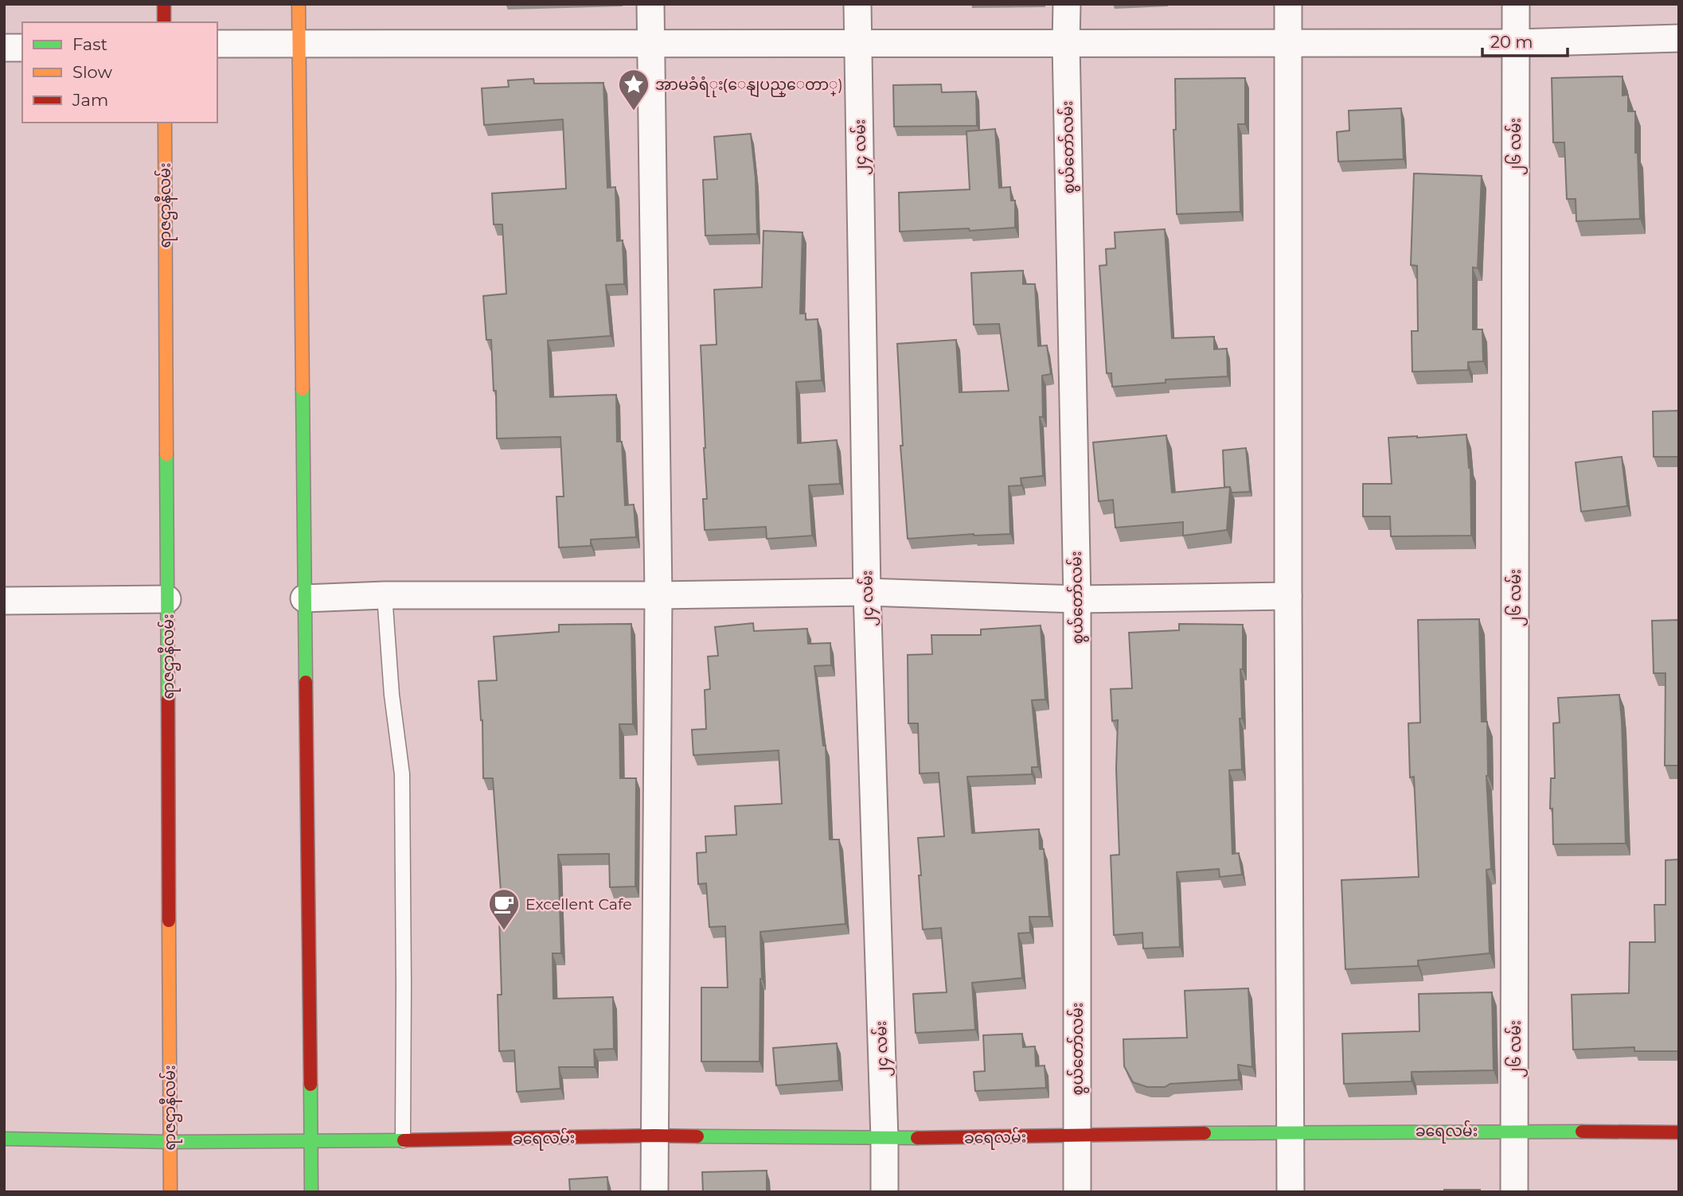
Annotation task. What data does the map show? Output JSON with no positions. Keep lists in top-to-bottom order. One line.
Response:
{"streets":{"main road":["ရာဇဌာနီလမ်း","ခရေလမ်း"],"street":["၂၆ လမ်း","၂၄ လမ်း","စွယ်တော်လမ်း"]},"crossings":[["၂၆ လမ်း","ခရေလမ်း"],["၂၄ လမ်း","ခရေလမ်း"],["စွယ်တော်လမ်း","ခရေလမ်း"],["ရာဇဌာနီလမ်း","ခရေလမ်း"]],"places":{"place":["အာမခံရံုး(ေနျပည္ေတာ္)"],"cafe":["Excellent Cafe"]},"legend":["Fast","Slow","Jam"],"scale_bar":"20 m"}
